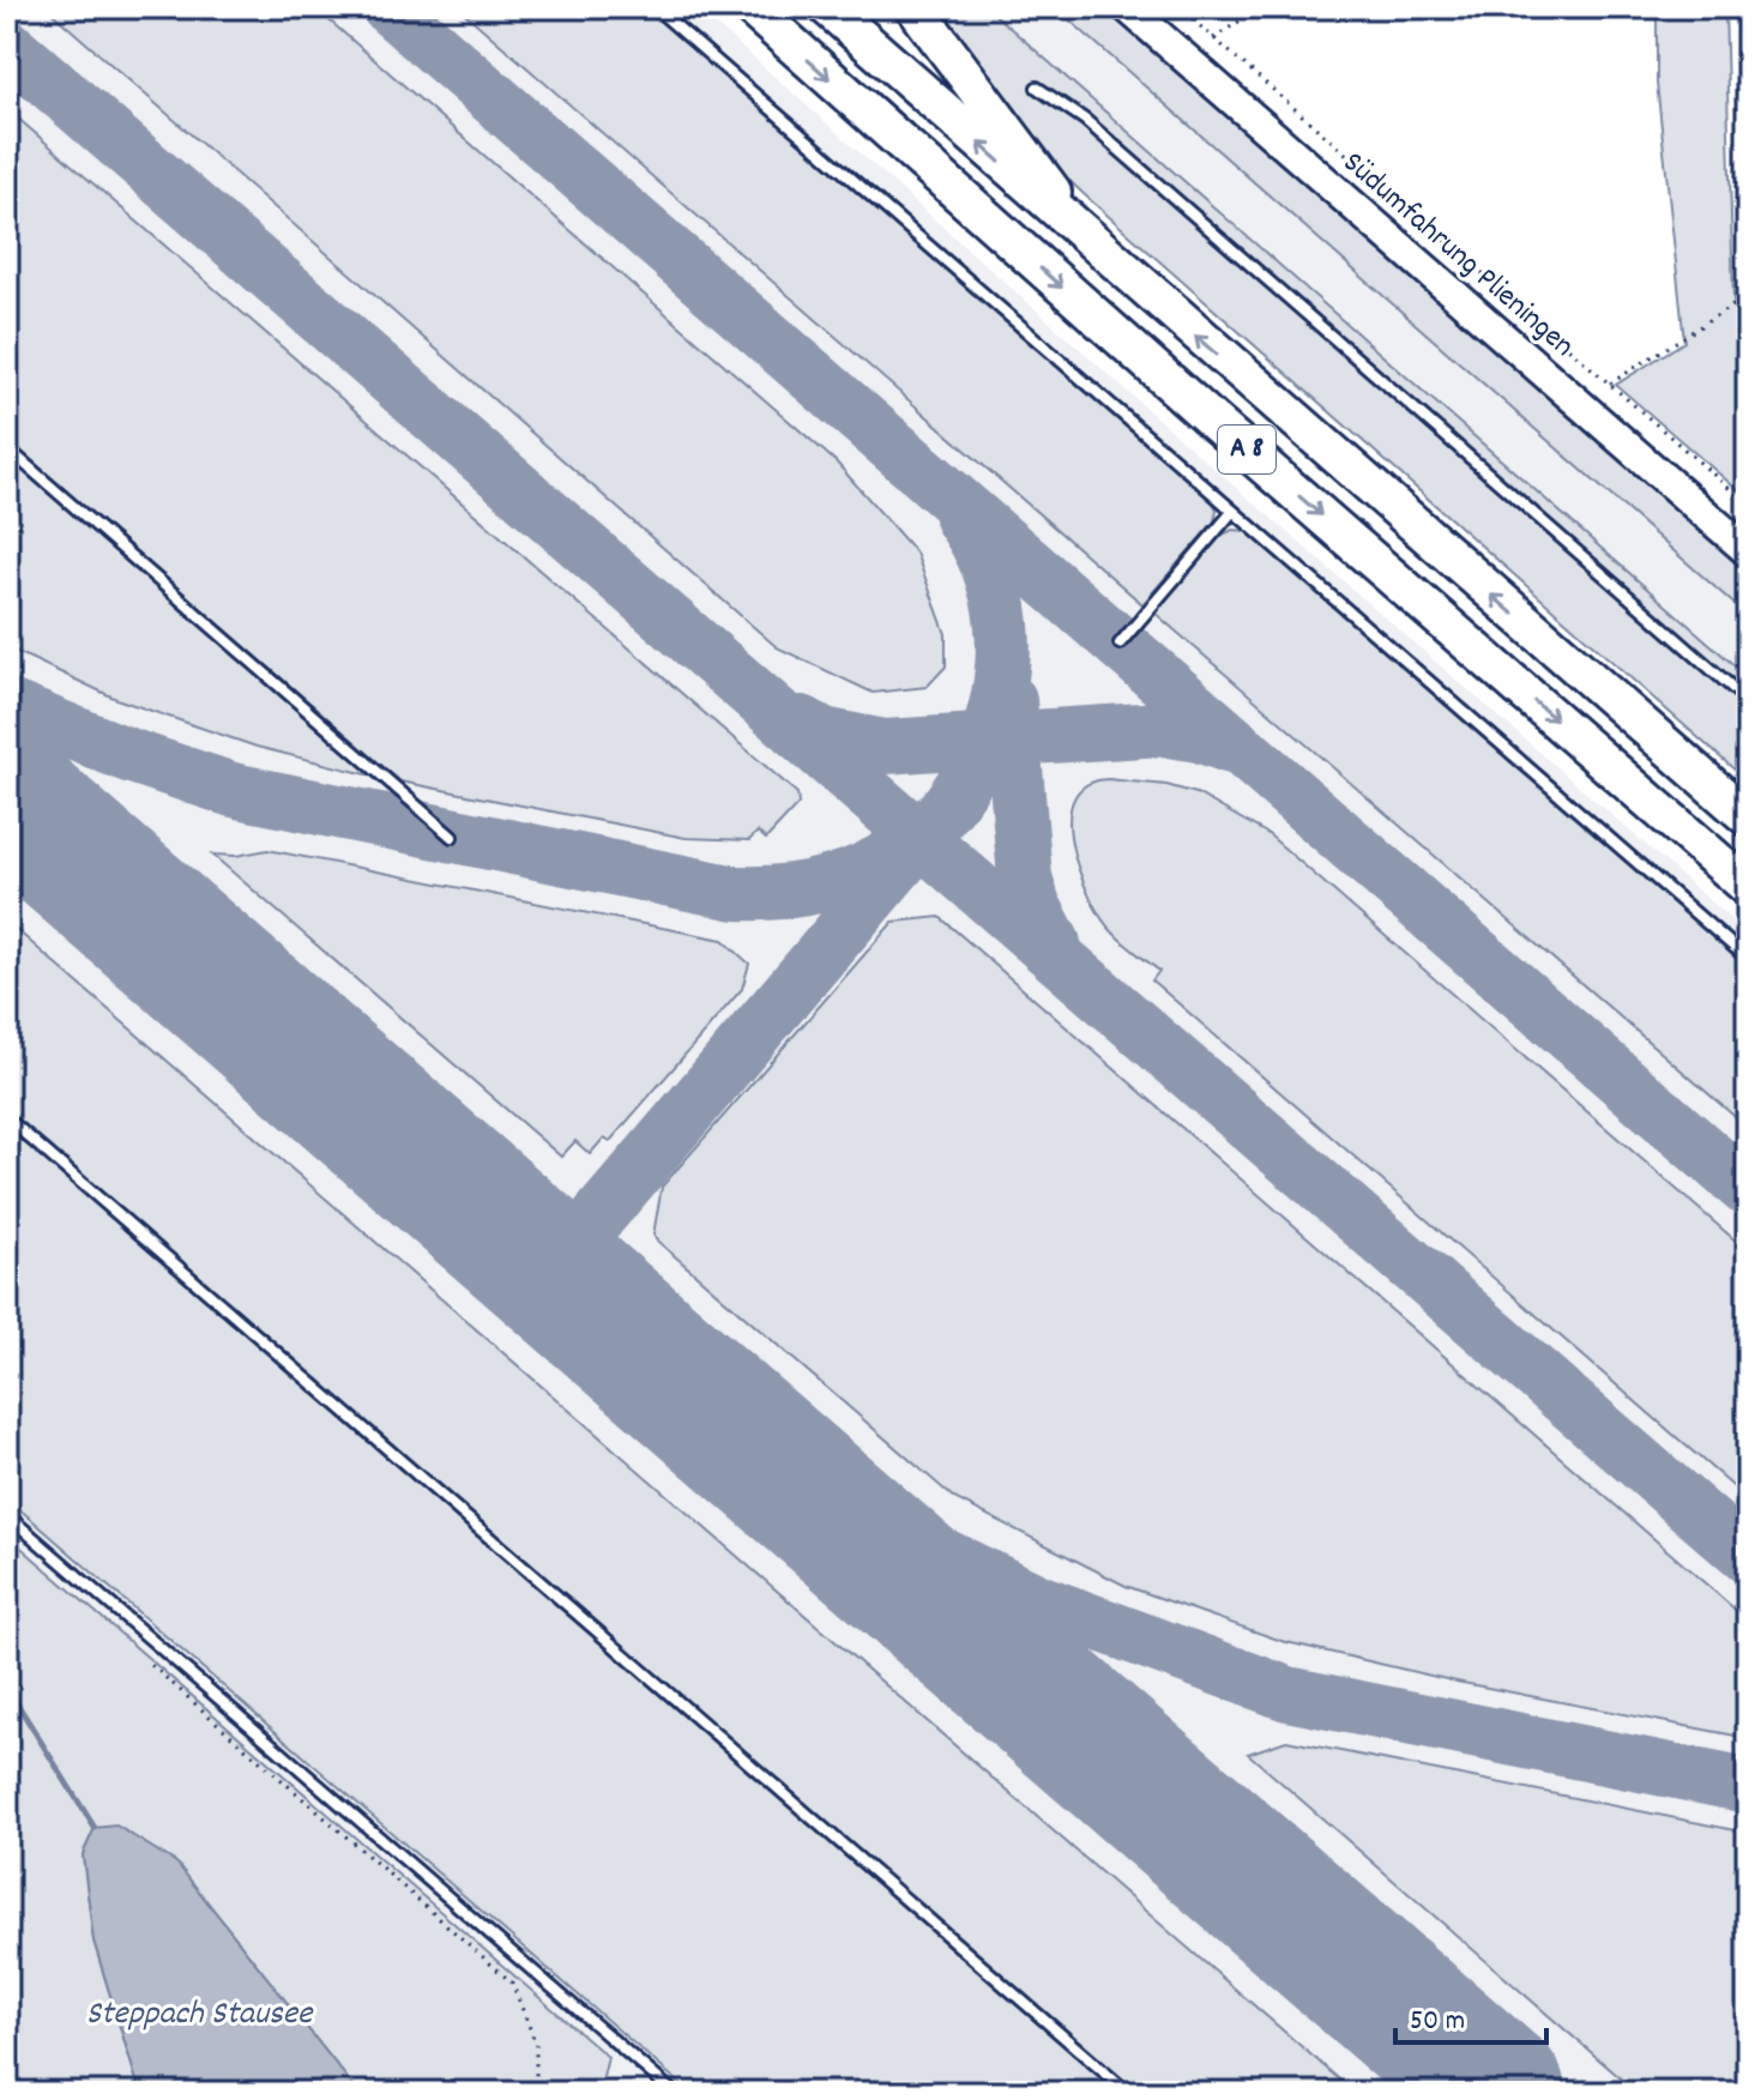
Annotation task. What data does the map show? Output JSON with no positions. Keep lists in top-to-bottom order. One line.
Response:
{"streets":{"highway":["A 8"],"main road":["Südumfahrung Plieningen"]},"water":["Steppach Stausee"],"scale_bar":"50 m"}
